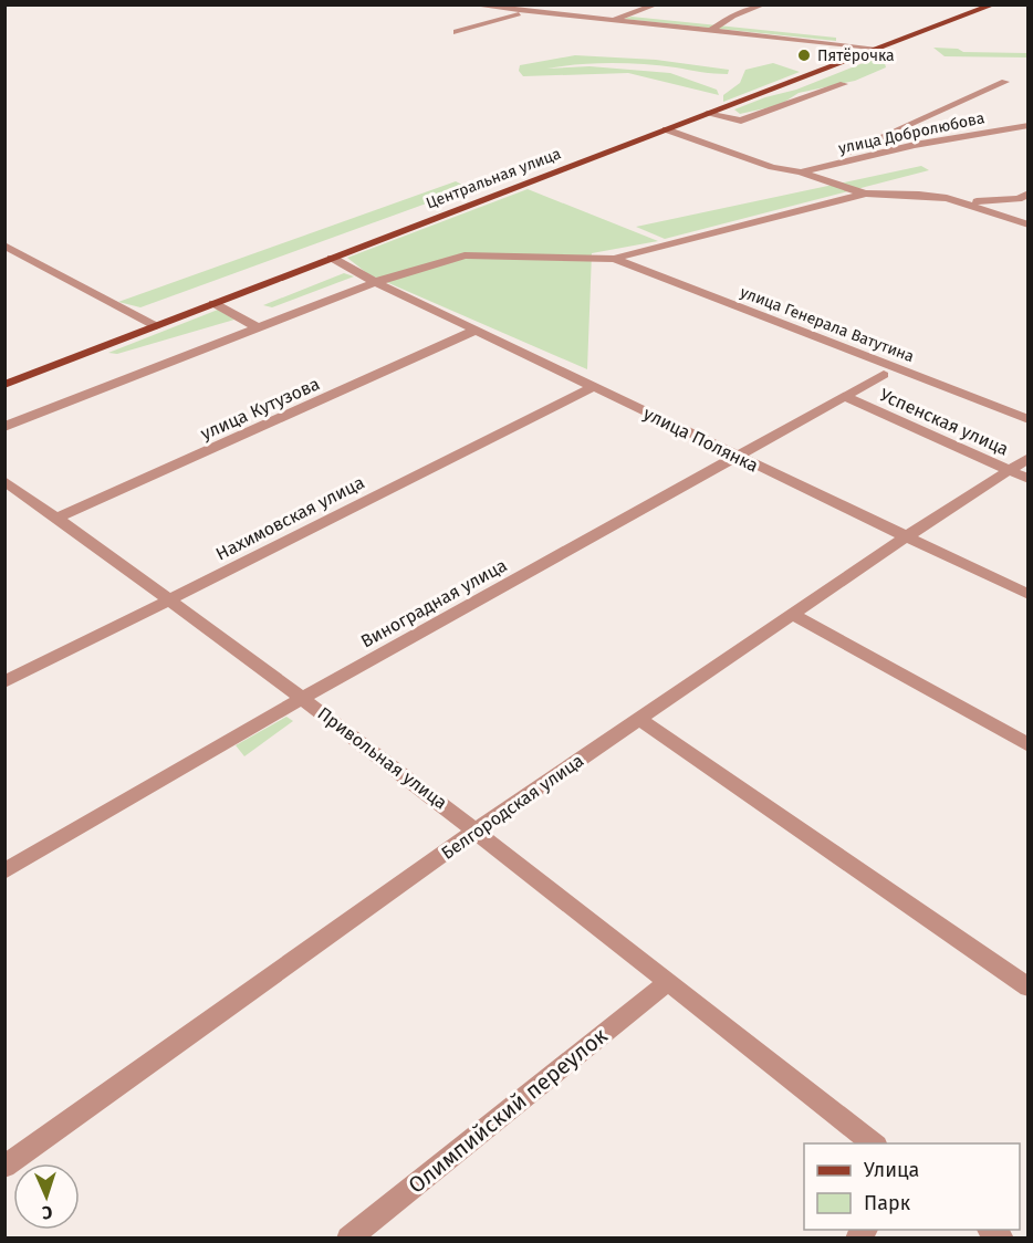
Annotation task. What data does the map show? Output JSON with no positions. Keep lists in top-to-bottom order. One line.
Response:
{"streets":{"main road":["Центральная улица"],"street":["улица Добролюбова","улица Генерала Ватутина","улица Кутузова","Успенская улица","улица Полянка","Нахимовская улица","Виноградная улица","Привольная улица","Белгородская улица","Олимпийский переулок"]},"crossings":[["Центральная улица","улица Полянка"],["улица Кутузова","улица Полянка"],["улица Кутузова","Привольная улица"],["Успенская улица","Виноградная улица"],["Успенская улица","Белгородская улица"],["улица Полянка","Нахимовская улица"],["улица Полянка","Виноградная улица"],["улица Полянка","Белгородская улица"],["Нахимовская улица","Привольная улица"],["Виноградная улица","Привольная улица"],["Привольная улица","Белгородская улица"],["Привольная улица","Олимпийский переулок"]],"places":["Пятёрочка"],"legend":["Улица","Парк"],"north":"bottom"}
